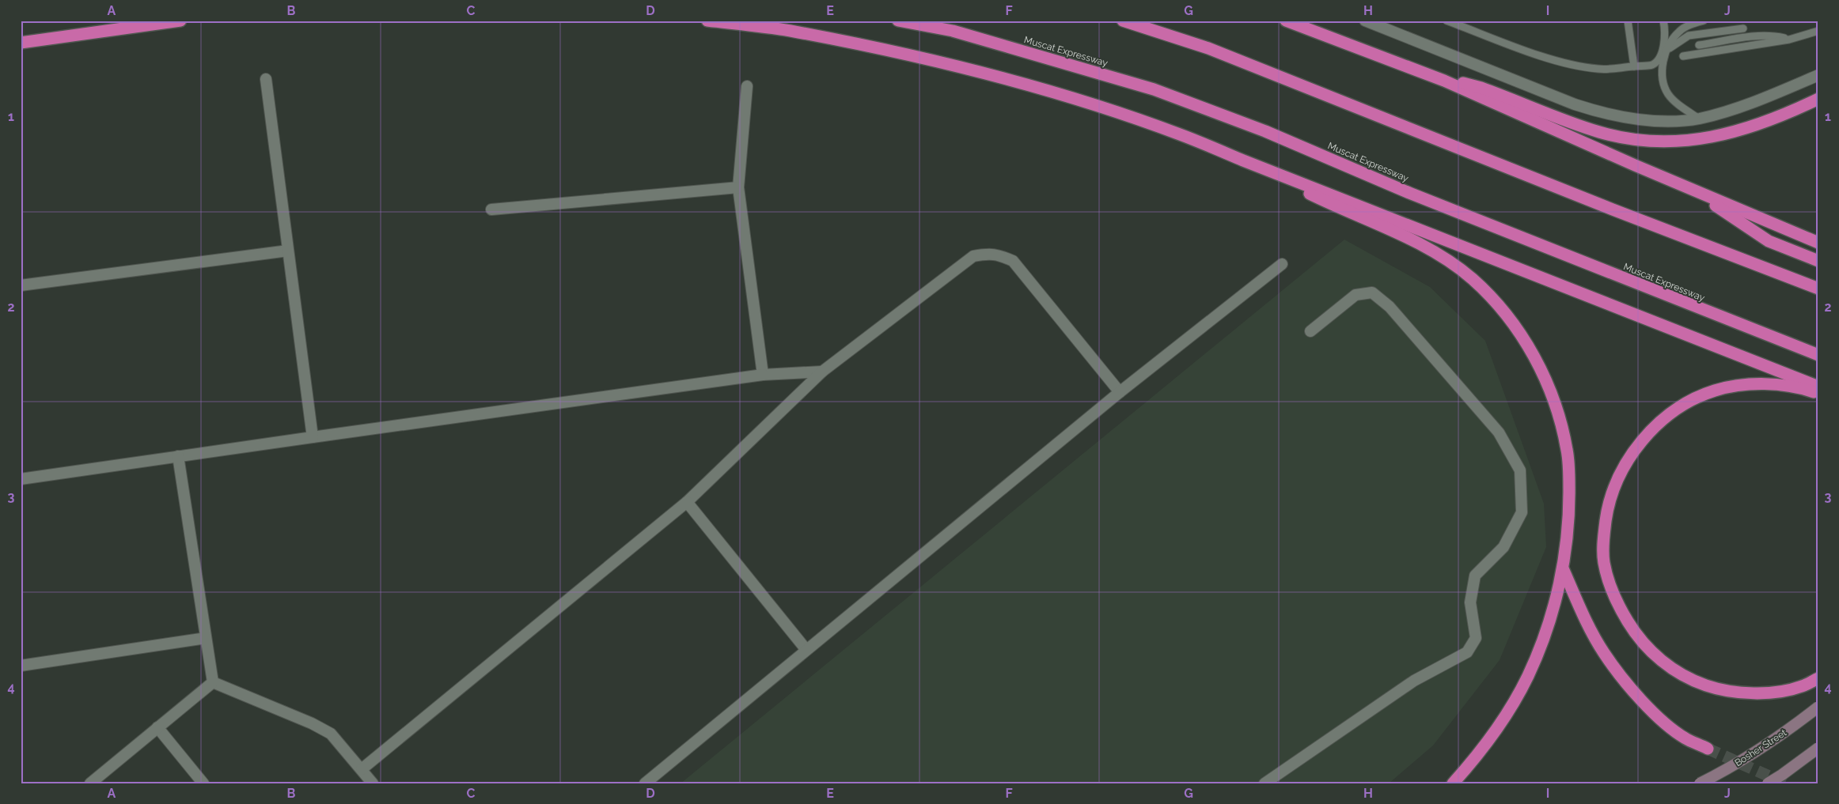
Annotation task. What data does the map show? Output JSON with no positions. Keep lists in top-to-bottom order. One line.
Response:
{"streets":{"highway":["Muscat Expressway"],"main road":["Bosher Street"]},"grid":{"columns":["A","B","C","D","E","F","G","H","I","J"],"rows":["1","2","3","4"]}}
